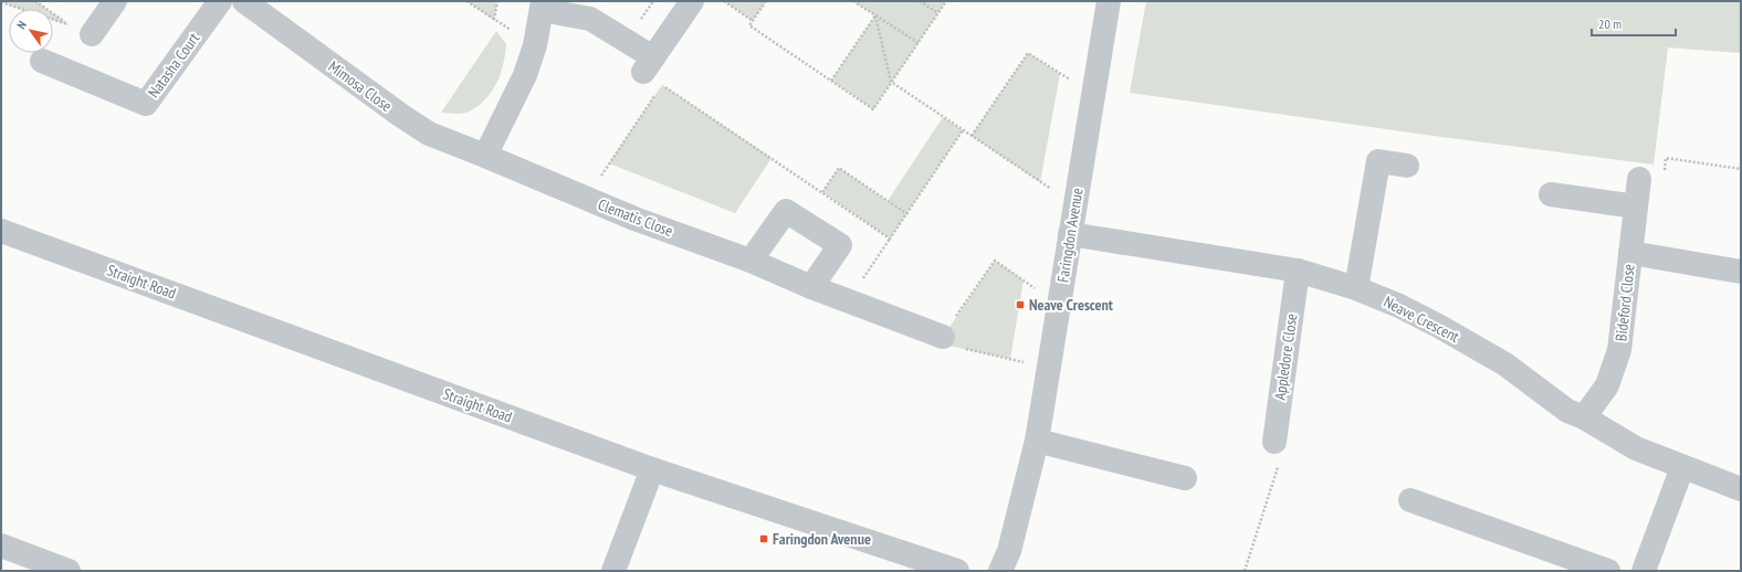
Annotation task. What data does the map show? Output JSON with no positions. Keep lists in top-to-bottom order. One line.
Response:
{"streets":{"street":["Natasha Court","Mimosa Close","Clematis Close","Faringdon Avenue","Straight Road","Bideford Close","Neave Crescent","Appledore Close"]},"crossings":[["Mimosa Close","Clematis Close"],["Faringdon Avenue","Neave Crescent"],["Bideford Close","Neave Crescent"],["Neave Crescent","Appledore Close"]],"places":{"transit":["Neave Crescent","Faringdon Avenue"]},"scale_bar":"20 m","north":"top left"}
